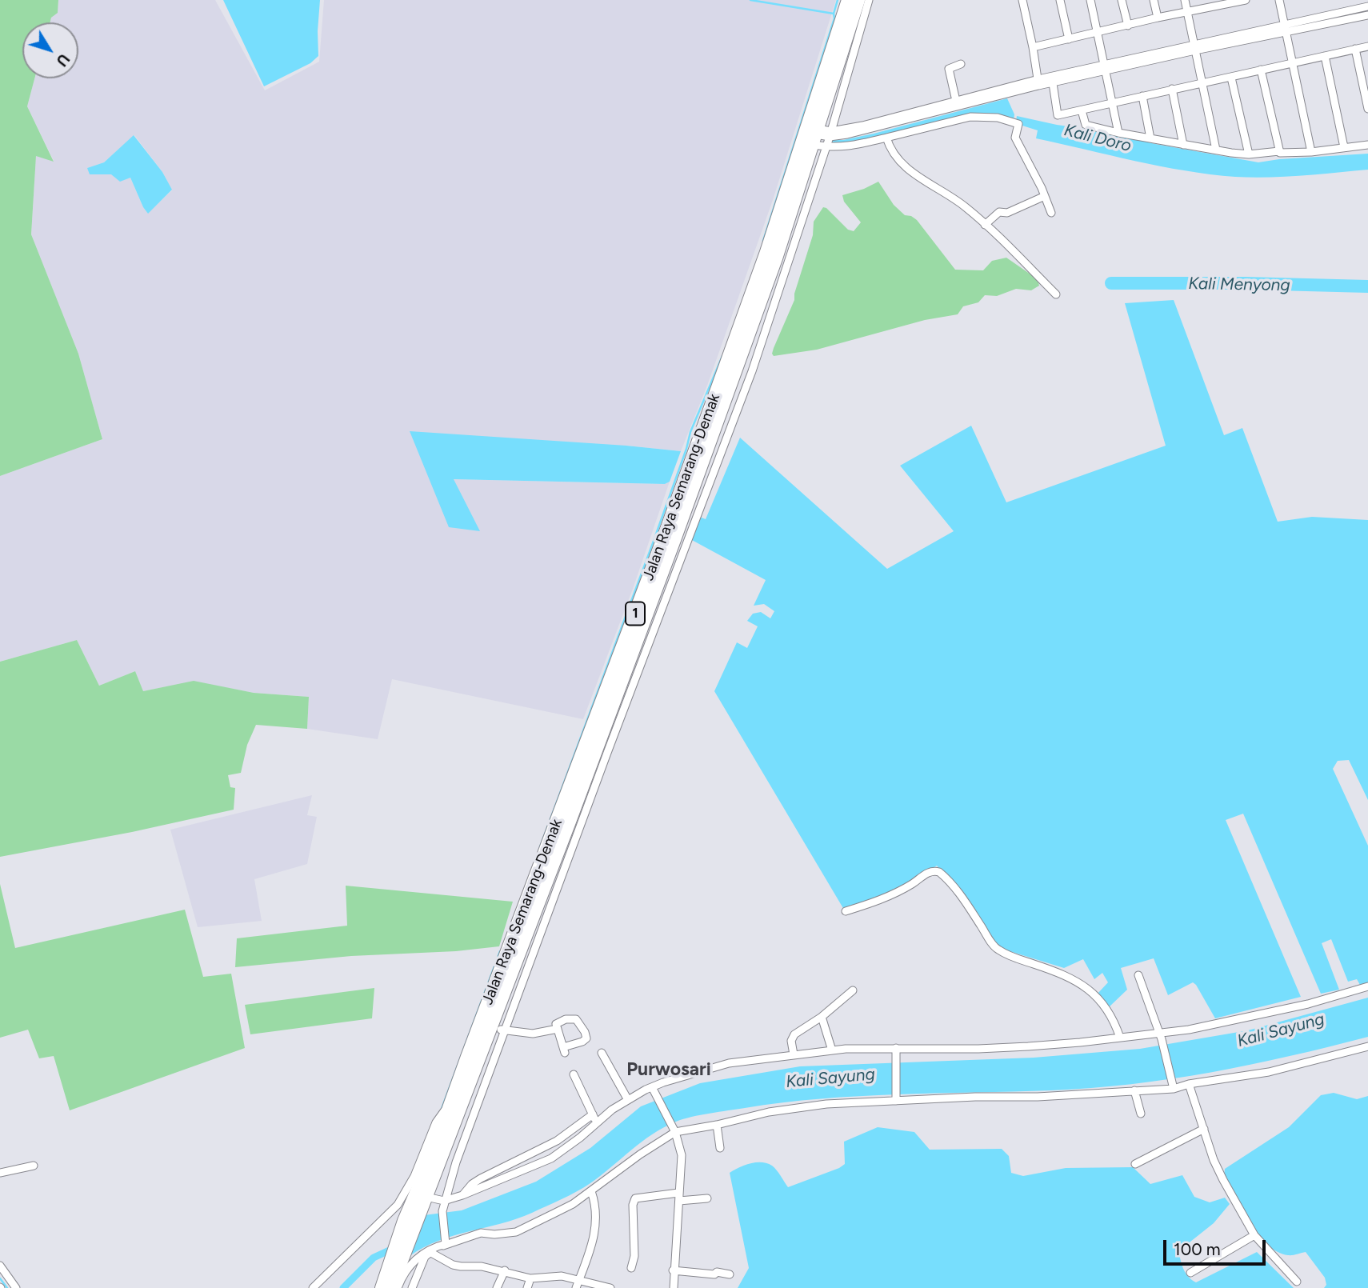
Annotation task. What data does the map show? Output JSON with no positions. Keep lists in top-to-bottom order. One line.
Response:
{"streets":{"highway":["Jalan Raya Semarang-Demak","1"]},"crossings":[["Jalan Raya Semarang-Demak","1"]],"districts":["Purwosari"],"water":["Kali Doro","Kali Menyong","Kali Sayung"],"scale_bar":"100 m","north":"bottom right"}
